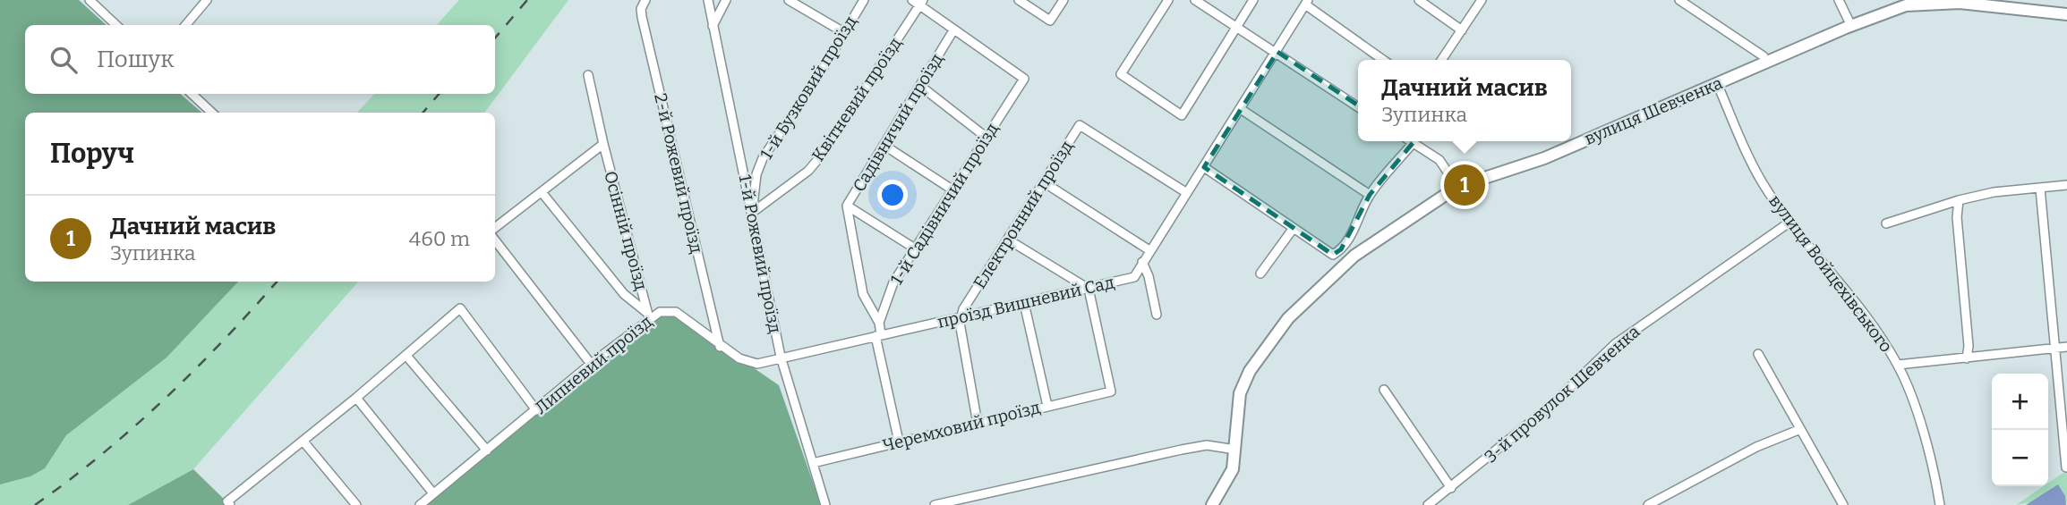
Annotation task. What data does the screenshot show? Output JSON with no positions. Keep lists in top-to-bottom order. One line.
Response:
{"streets":{"street":["1-й Бузковий проїзд","Квітневий проїзд","вулиця Шевченка","Садівничий проїзд","2-й Рожевий проїзд","1-й Садівничий проїзд","Електронний проїзд","Осінній проїзд","1-й Рожевий проїзд","вулиця Войцехівського","проїзд Вишневий Сад","Липневий проїзд","3-й провулок Шевченка","Черемховий проїзд"]},"crossings":[["1-й Бузковий проїзд","Квітневий проїзд"],["1-й Бузковий проїзд","1-й Рожевий проїзд"],["Квітневий проїзд","1-й Рожевий проїзд"],["вулиця Шевченка","вулиця Войцехівського"],["Садівничий проїзд","1-й Садівничий проїзд"],["2-й Рожевий проїзд","Липневий проїзд"],["1-й Садівничий проїзд","проїзд Вишневий Сад"],["1-й Садівничий проїзд","Черемховий проїзд"],["Електронний проїзд","проїзд Вишневий Сад"],["Осінній проїзд","Липневий проїзд"],["1-й Рожевий проїзд","проїзд Вишневий Сад"],["1-й Рожевий проїзд","Липневий проїзд"],["1-й Рожевий проїзд","Черемховий проїзд"],["вулиця Войцехівського","3-й провулок Шевченка"],["проїзд Вишневий Сад","Липневий проїзд"],["проїзд Вишневий Сад","Черемховий проїзд"]],"page":{"search":"Пошук","popup":["Дачний масив","Зупинка"],"heading":"Поруч","pins":"1","list":[{"mark":"1","name":"Дачний масив","note":"Зупинка","value":"460 m"}],"map_buttons":["+","−"]}}
